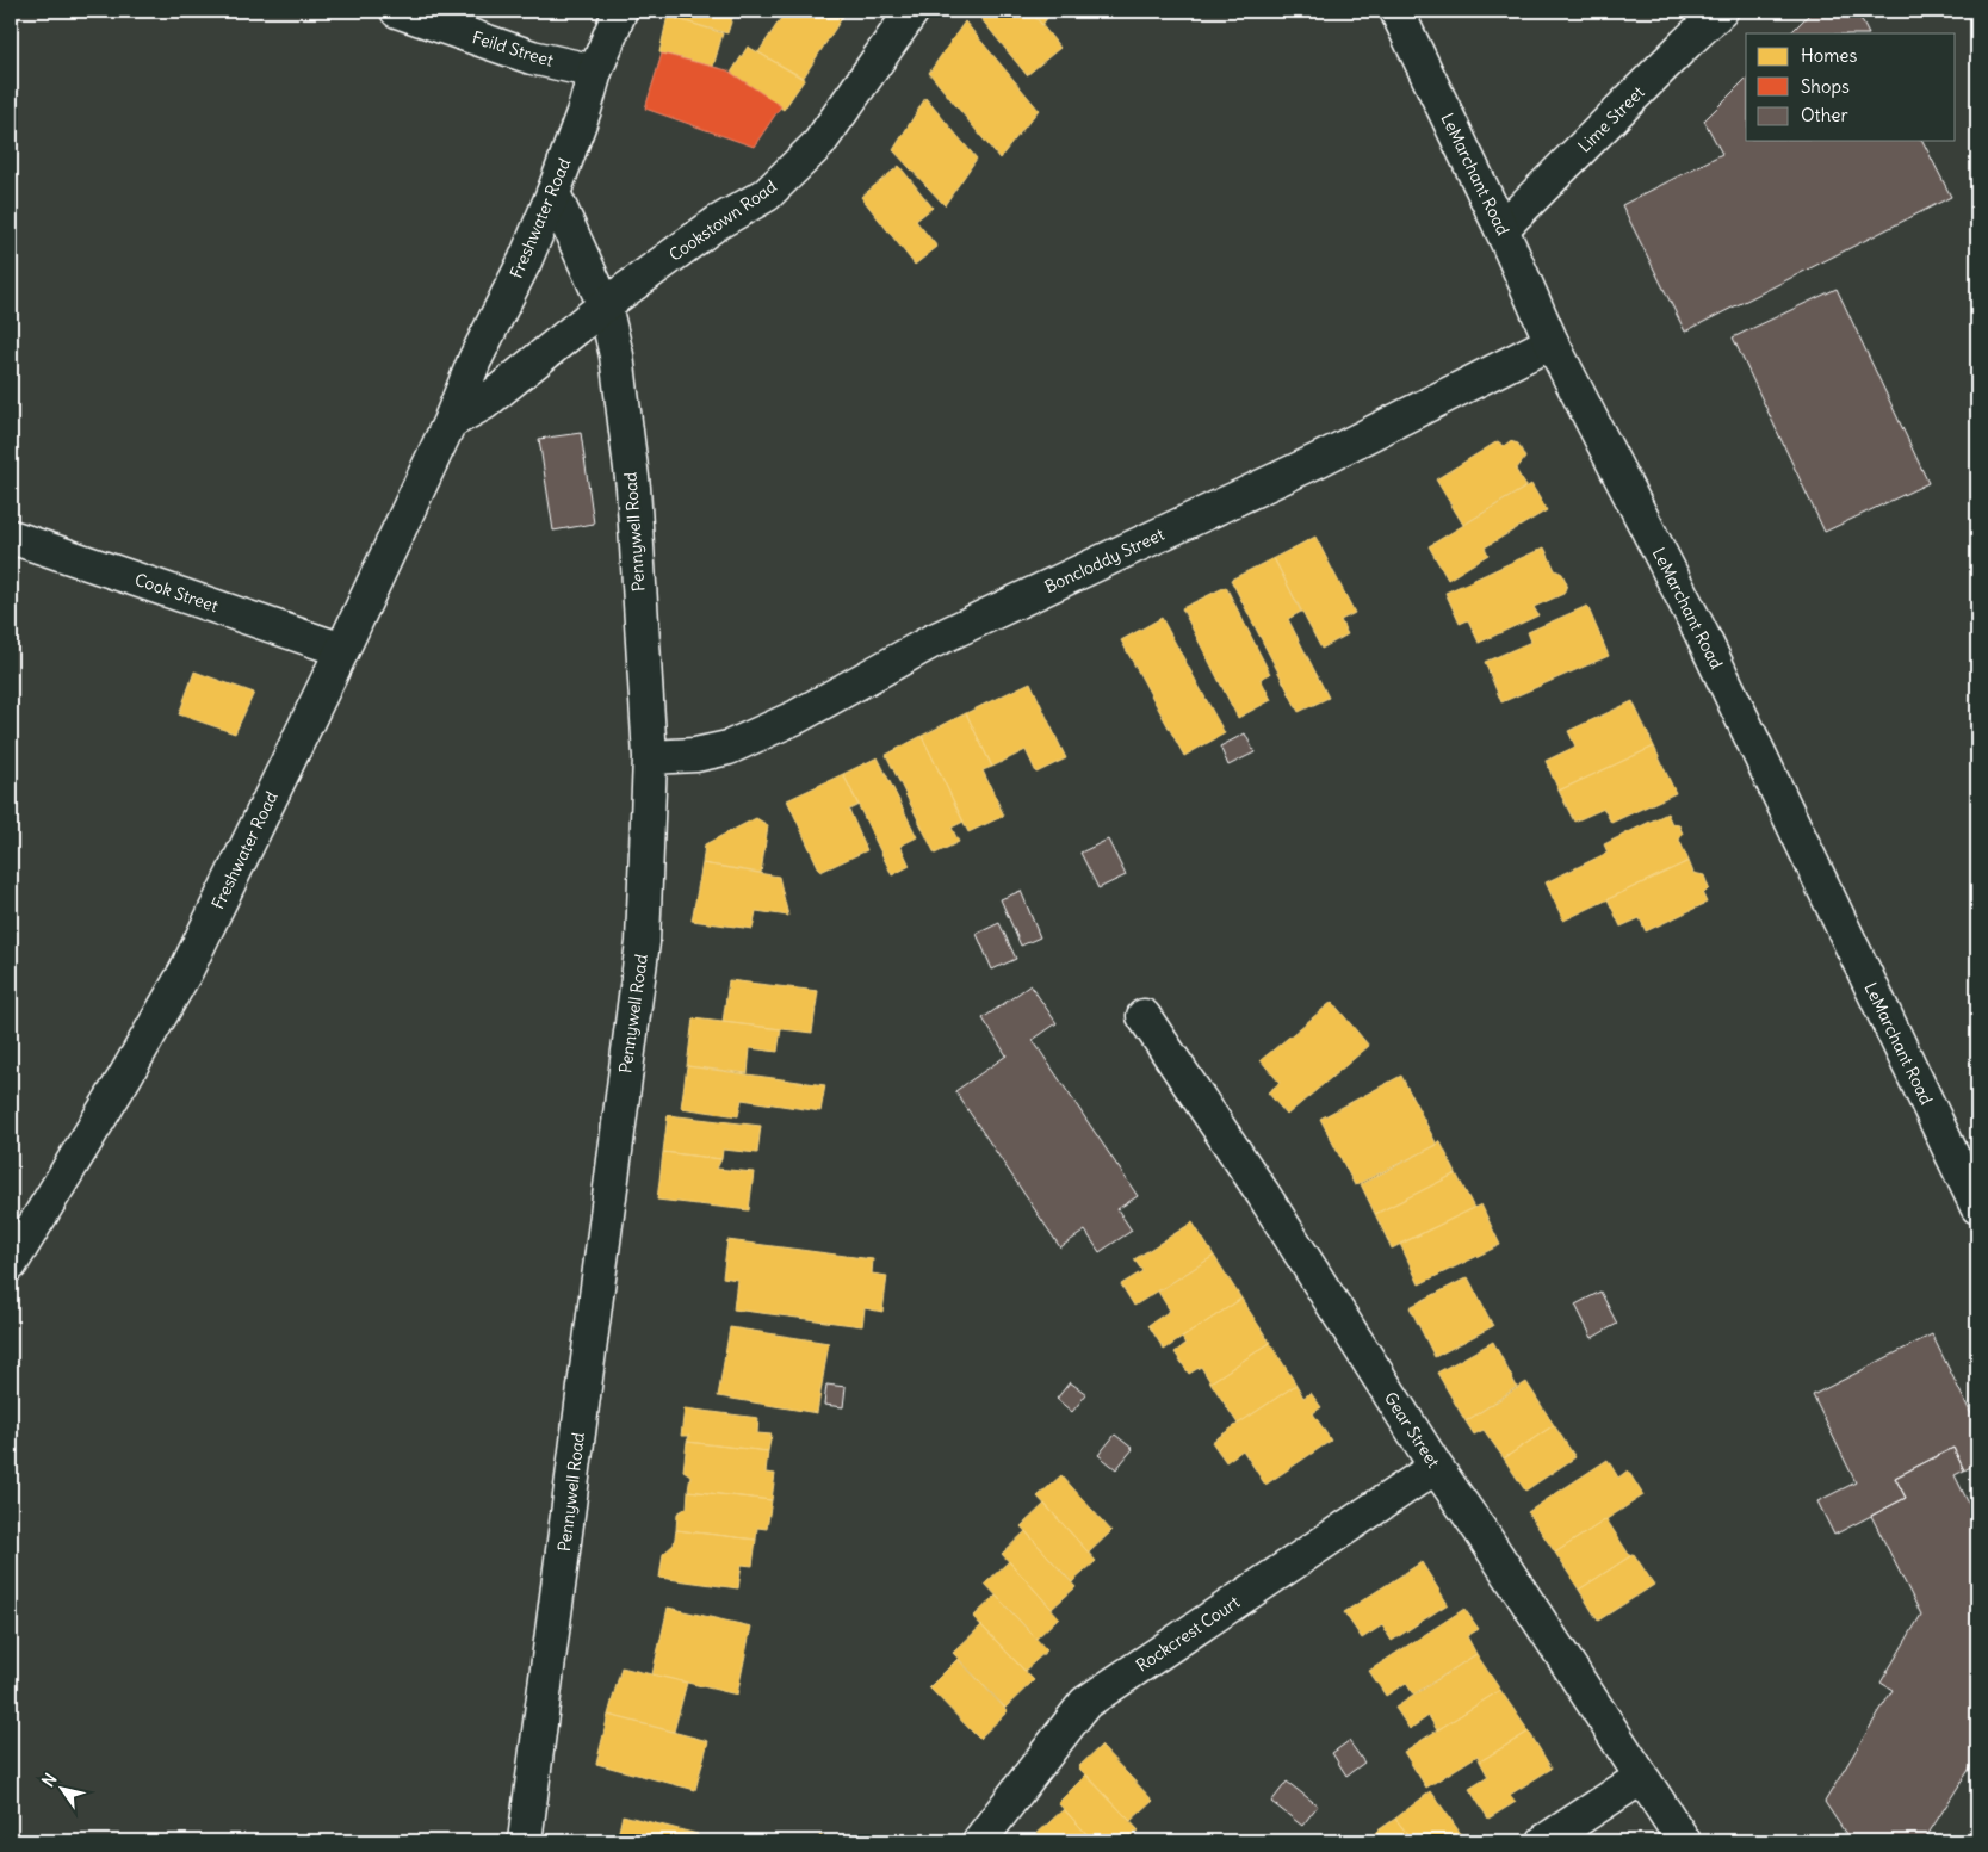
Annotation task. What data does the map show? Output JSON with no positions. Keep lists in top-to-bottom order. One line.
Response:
{"streets":{"street":["Feild Street","Lime Street","LeMarchant Road","Freshwater Road","Cookstown Road","Pennywell Road","Boncloddy Street","Cook Street","Gear Street","Rockcrest Court"]},"crossings":[["Feild Street","Freshwater Road"],["Lime Street","LeMarchant Road"],["LeMarchant Road","Boncloddy Street"],["Freshwater Road","Pennywell Road"],["Freshwater Road","Cook Street"],["Cookstown Road","Pennywell Road"],["Pennywell Road","Boncloddy Street"],["Gear Street","Rockcrest Court"]],"legend":["Homes","Shops","Other"],"north":"top left"}
